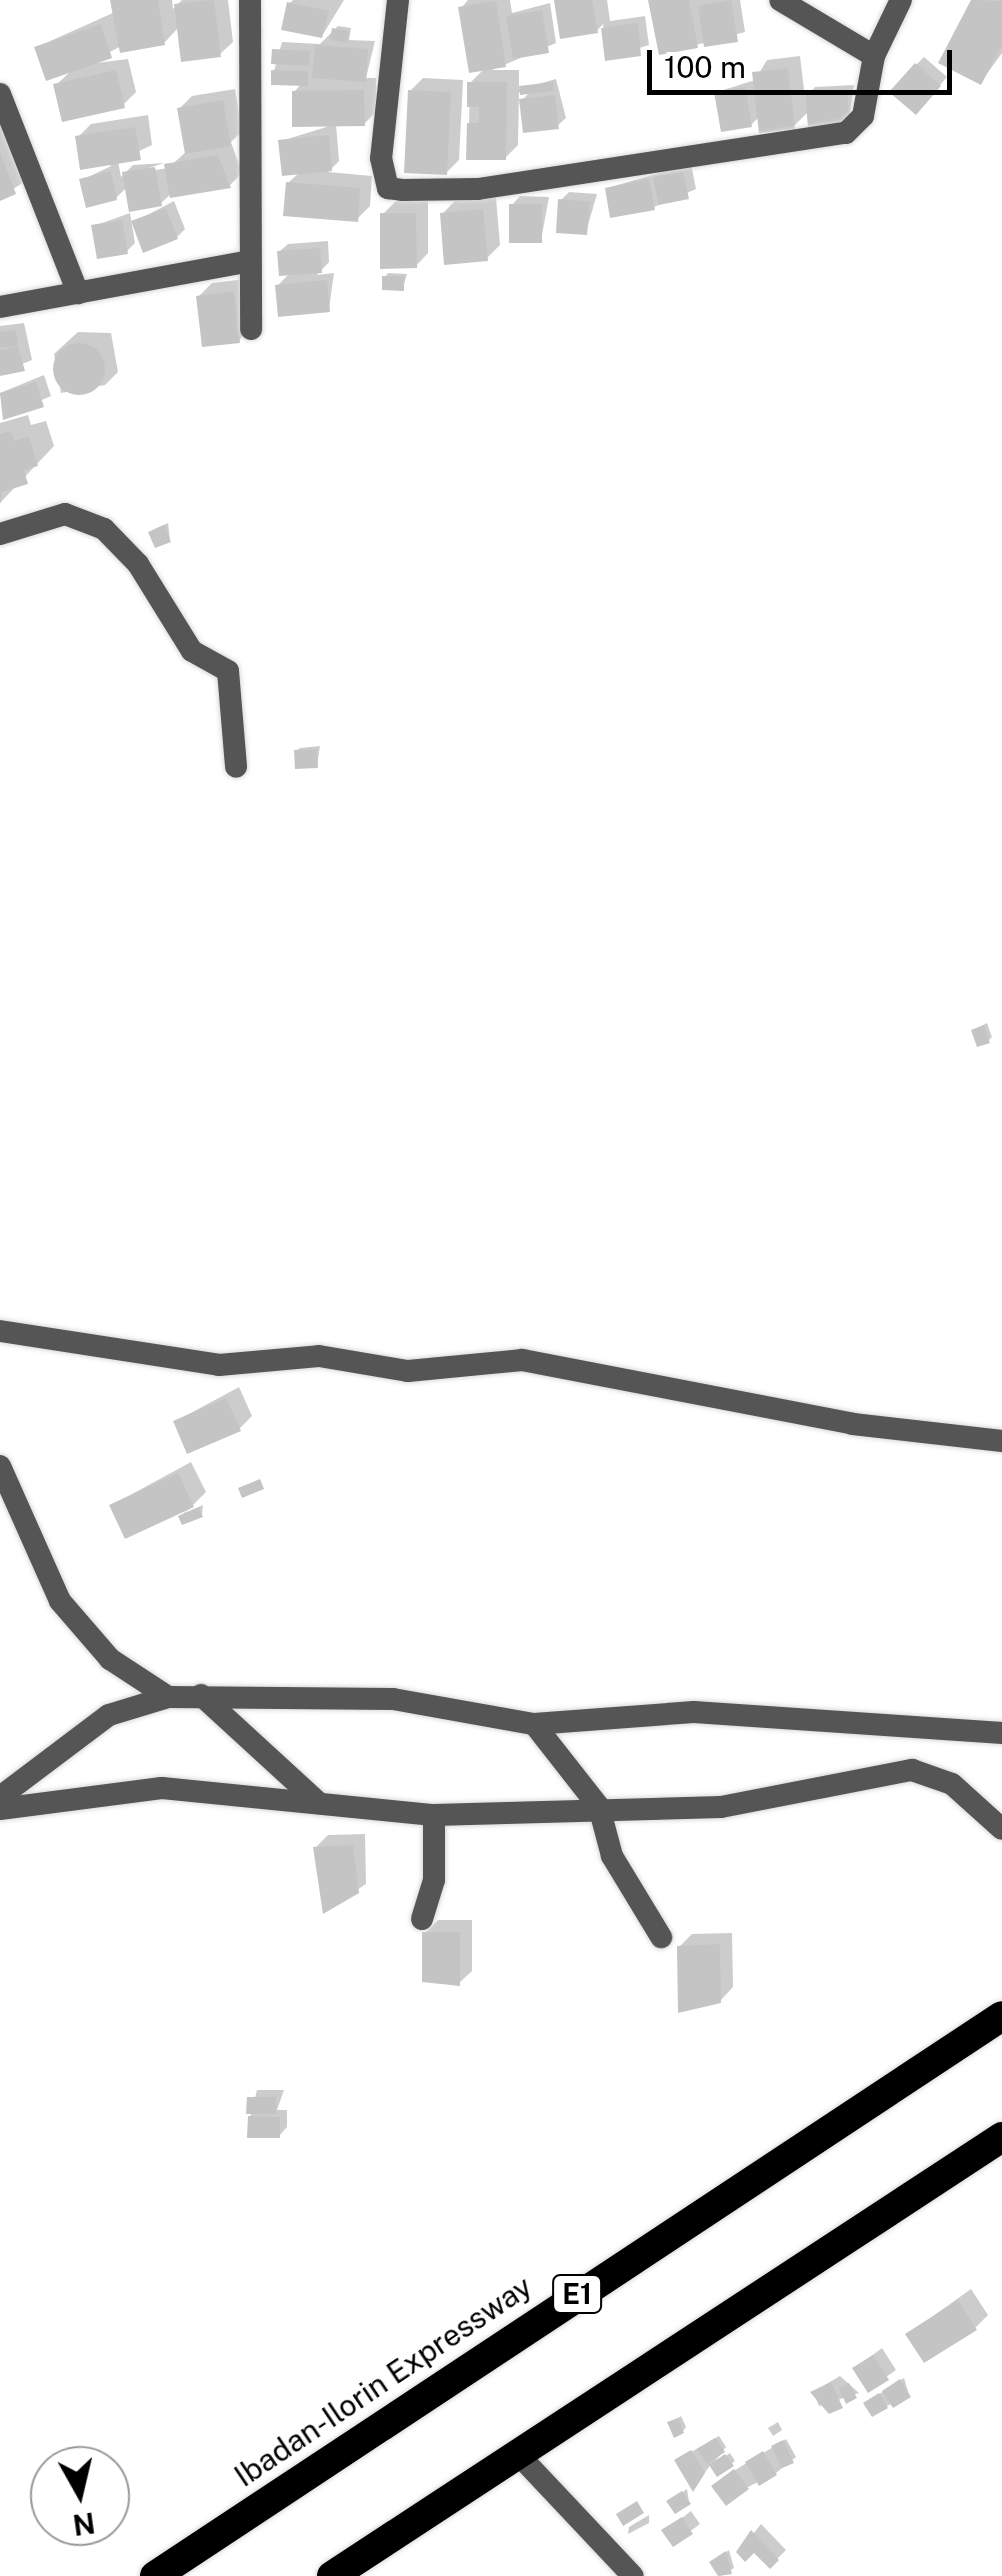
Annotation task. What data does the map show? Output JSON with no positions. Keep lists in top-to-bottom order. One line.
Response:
{"streets":{"highway":["E1","Ibadan-Ilorin Expressway"]},"scale_bar":"100 m","north":"bottom"}
